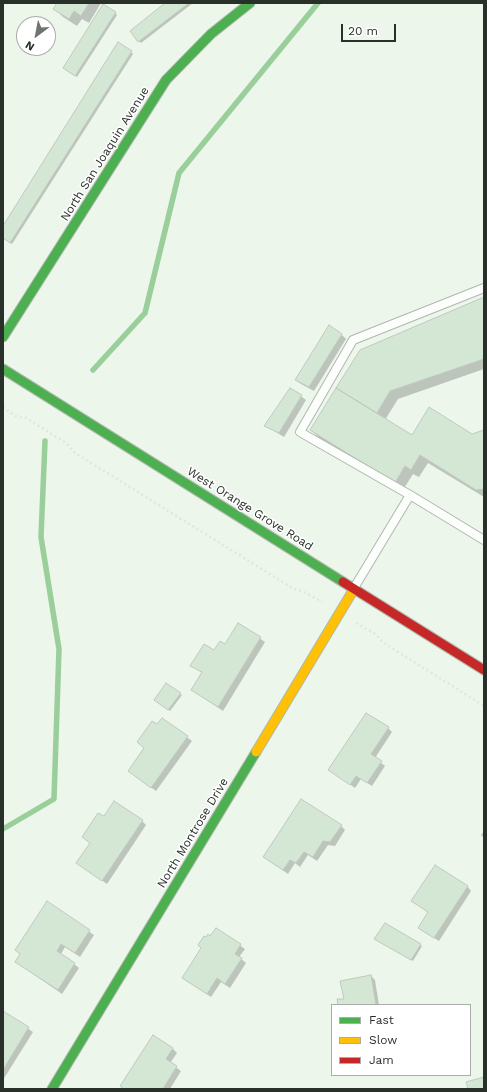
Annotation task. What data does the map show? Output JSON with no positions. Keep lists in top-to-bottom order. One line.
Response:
{"streets":{"street":["North San Joaquin Avenue","West Orange Grove Road","North Montrose Drive"]},"crossings":[["West Orange Grove Road","North Montrose Drive"]],"legend":["Fast","Slow","Jam"],"scale_bar":"20 m","north":"bottom left"}
